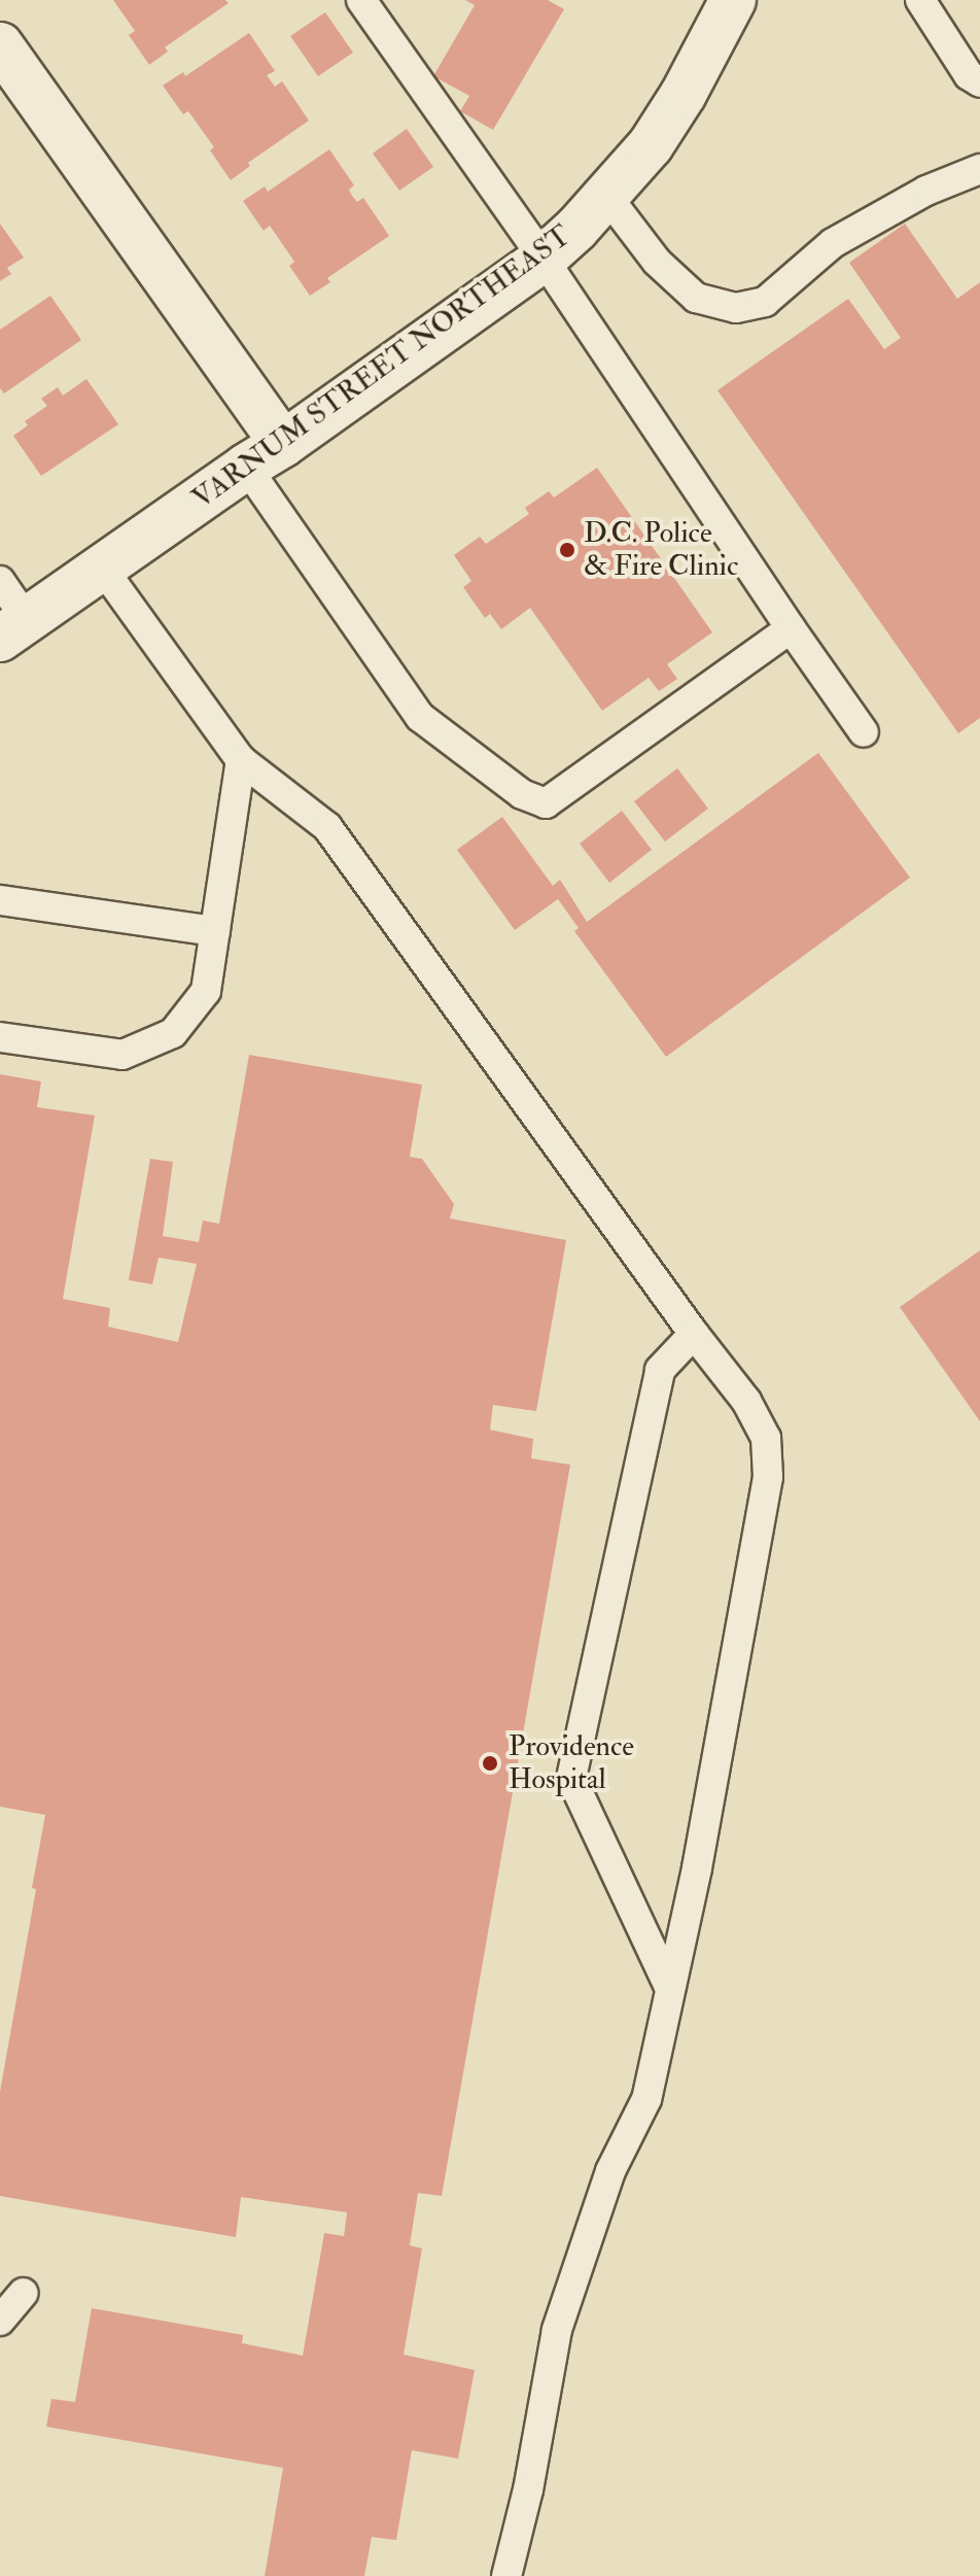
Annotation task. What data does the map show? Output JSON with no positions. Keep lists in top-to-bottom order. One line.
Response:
{"streets":{"street":["VARNUM STREET NORTHEAST"]},"places":["D.C. Police & Fire Clinic","Providence Hospital"]}
